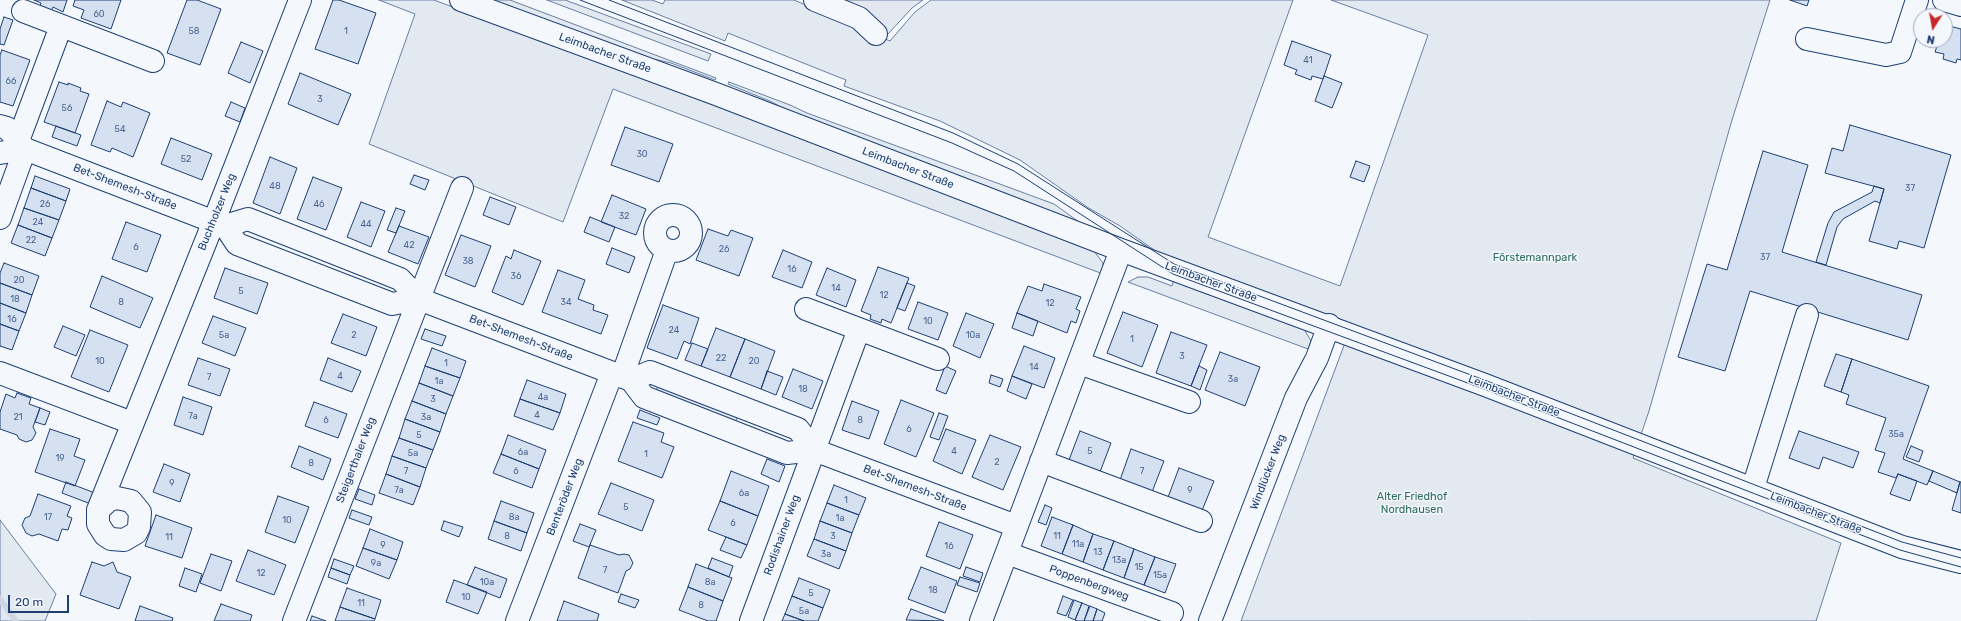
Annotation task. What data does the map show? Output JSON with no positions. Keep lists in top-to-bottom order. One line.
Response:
{"streets":{"street":["Leimbacher Straße","Bet-Shemesh-Straße","Buchholzer Weg","Steigerthaler Weg","Windlücker Weg","Benteröder Weg","Rodishainer Weg","Poppenbergweg"]},"crossings":[["Leimbacher Straße","Windlücker Weg"],["Bet-Shemesh-Straße","Buchholzer Weg"],["Bet-Shemesh-Straße","Steigerthaler Weg"],["Bet-Shemesh-Straße","Benteröder Weg"],["Bet-Shemesh-Straße","Rodishainer Weg"]],"parks":["Förstemannpark","Alter Friedhof Nordhausen"],"house_numbers":["60","58","1","41","66","3","56","54","30","52","48","37","26","46","32","24","44","22","42","6","26","37","38","16","36","20","14","5","12","18","8","34","12","16","10","24","5a","2","10a","1","3","22","10","20","1","14","4","7","3a","1a","18","4a","3","4","7a","21","3a","6","8","6","35a","5","4","5","6a","5a","1","19","2","8","7","6","7","9","7a","9","6a","1","5","17","8a","1a","10","6","8","3","11","11","11a","9","16","13","3a","13a","9a","15","7","12","15a","10a","8a","18","5","10","11","8","5a"],"scale_bar":"20 m","north":"bottom"}
